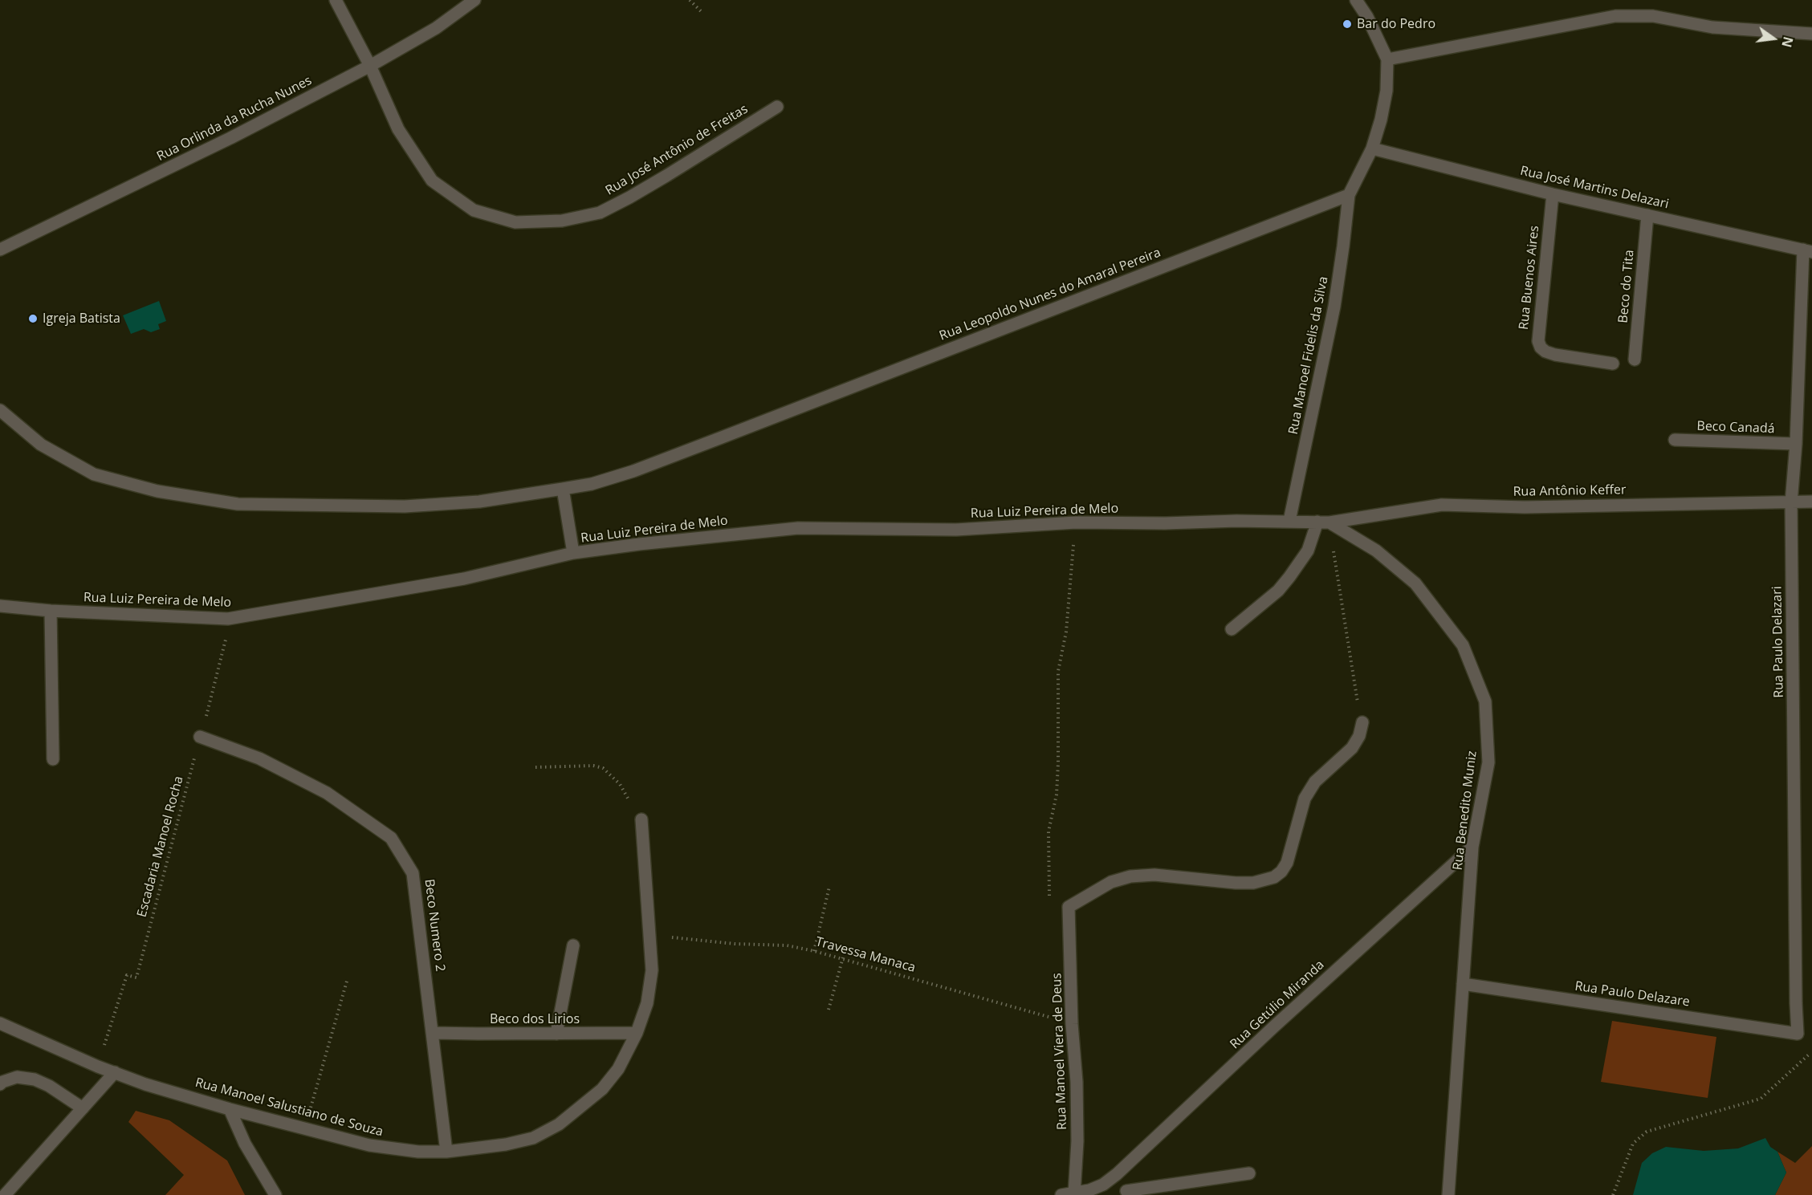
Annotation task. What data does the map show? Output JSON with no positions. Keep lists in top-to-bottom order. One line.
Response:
{"streets":{"street":["Rua Orlinda da Rucha Nunes","Rua José Antônio de Freitas","Rua José Martins Delazari","Rua Buenos Aires","Beco do Tita","Rua Leopoldo Nunes do Amaral Pereira","Rua Manoel Fidelis da Silva","Beco Canadá","Rua Antônio Keffer","Rua Luiz Pereira de Melo","Rua Paulo Delazari","Rua Benedito Muniz","Beco Numero 2","Rua Paulo Delazare","Rua Getúlio Miranda","Beco dos Lirios","Rua Manoel Viera de Deus","Rua Manoel Salustiano de Souza"],"path":["Escadaria Manoel Rocha","Travessa Manaca"]},"crossings":[["Rua Orlinda da Rucha Nunes","Rua José Antônio de Freitas"],["Rua José Martins Delazari","Rua Buenos Aires"],["Rua José Martins Delazari","Beco do Tita"],["Rua José Martins Delazari","Rua Paulo Delazari"],["Rua Leopoldo Nunes do Amaral Pereira","Rua Manoel Fidelis da Silva"],["Rua Manoel Fidelis da Silva","Rua Luiz Pereira de Melo"],["Beco Canadá","Rua Paulo Delazari"],["Rua Antônio Keffer","Rua Luiz Pereira de Melo"],["Rua Antônio Keffer","Rua Paulo Delazari"],["Rua Antônio Keffer","Rua Benedito Muniz"],["Rua Luiz Pereira de Melo","Rua Benedito Muniz"],["Rua Luiz Pereira de Melo","Escadaria Manoel Rocha"],["Rua Paulo Delazari","Rua Paulo Delazare"],["Rua Benedito Muniz","Rua Paulo Delazare"],["Rua Benedito Muniz","Rua Getúlio Miranda"],["Escadaria Manoel Rocha","Beco Numero 2"],["Escadaria Manoel Rocha","Rua Manoel Salustiano de Souza"],["Beco Numero 2","Beco dos Lirios"],["Beco Numero 2","Rua Manoel Salustiano de Souza"],["Travessa Manaca","Rua Manoel Viera de Deus"],["Travessa Manaca","Rua Manoel Salustiano de Souza"],["Rua Getúlio Miranda","Rua Manoel Viera de Deus"],["Beco dos Lirios","Rua Manoel Salustiano de Souza"]],"places":["Bar do Pedro","Igreja Batista"],"north":"right"}
